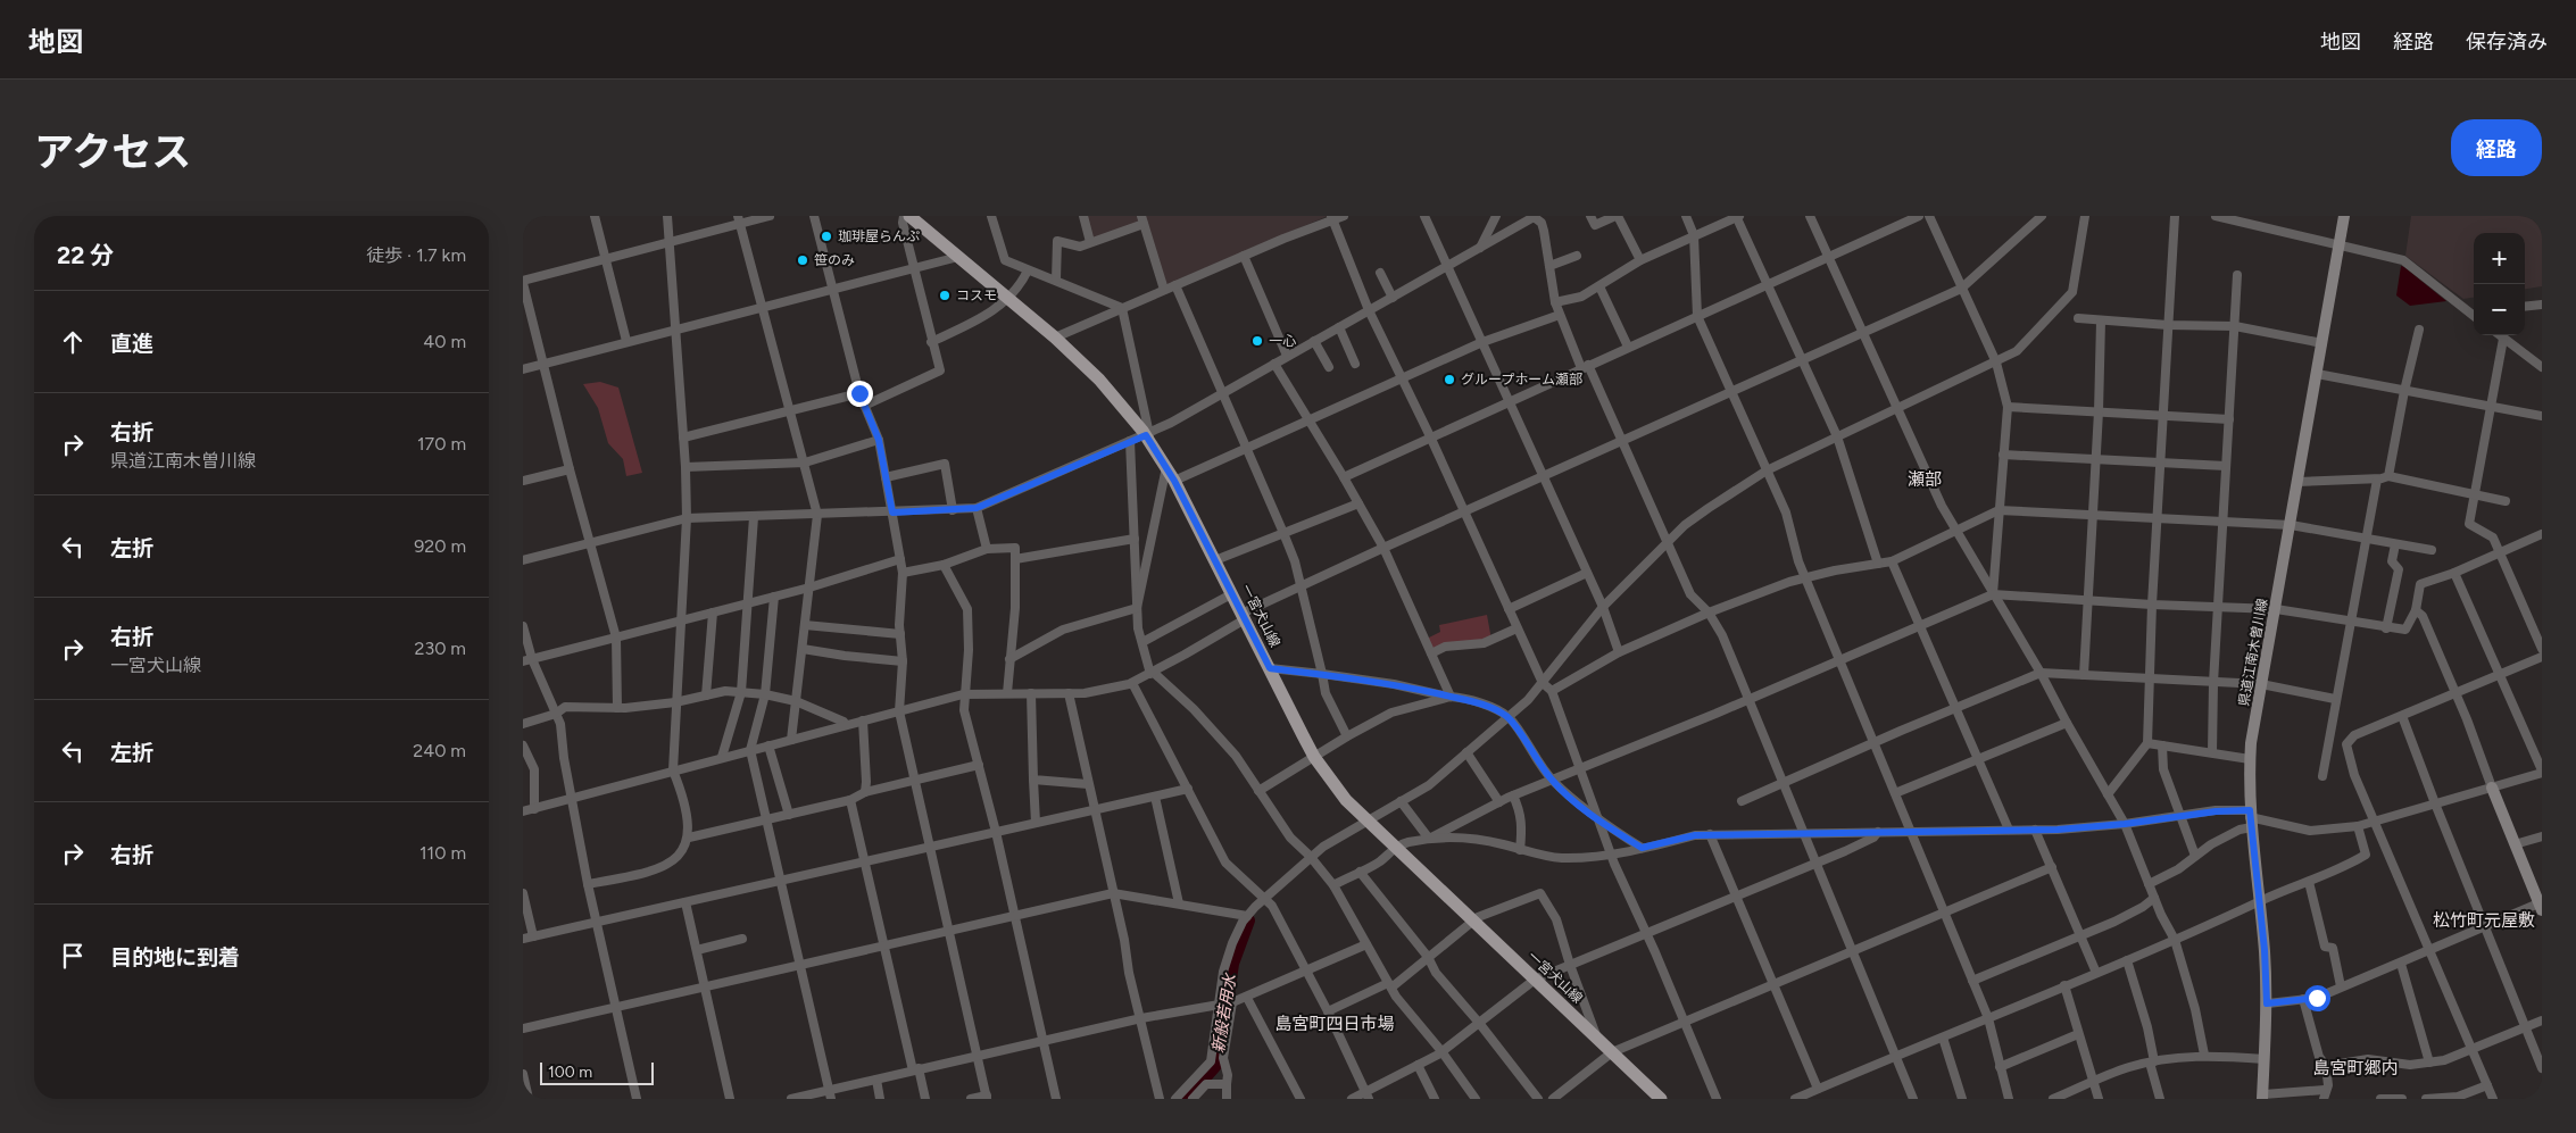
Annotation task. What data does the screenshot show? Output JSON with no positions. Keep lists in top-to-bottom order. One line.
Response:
{"streets":{"main road":["一宮犬山線","県道江南木曽川線"]},"districts":["瀬部","松竹町元屋敷","島宮町四日市場","島宮町郷内"],"water":["新般若用水"],"places":["珈琲屋らんぷ","笹のみ","コスモ","一心","グループホーム瀬部"],"scale_bar":"100 m","page":{"header":"地図","nav":["地図","経路","保存済み"],"title":"アクセス","buttons":"経路","heading":["22 分","徒歩 · 1.7 km"],"map_buttons":["+","−"],"list":[["直進","40 m"],["右折","県道江南木曽川線","170 m"],["左折","920 m"],["右折","一宮犬山線","230 m"],["左折","240 m"],["右折","110 m"],"目的地に到着"],"scale":"100 m"}}
